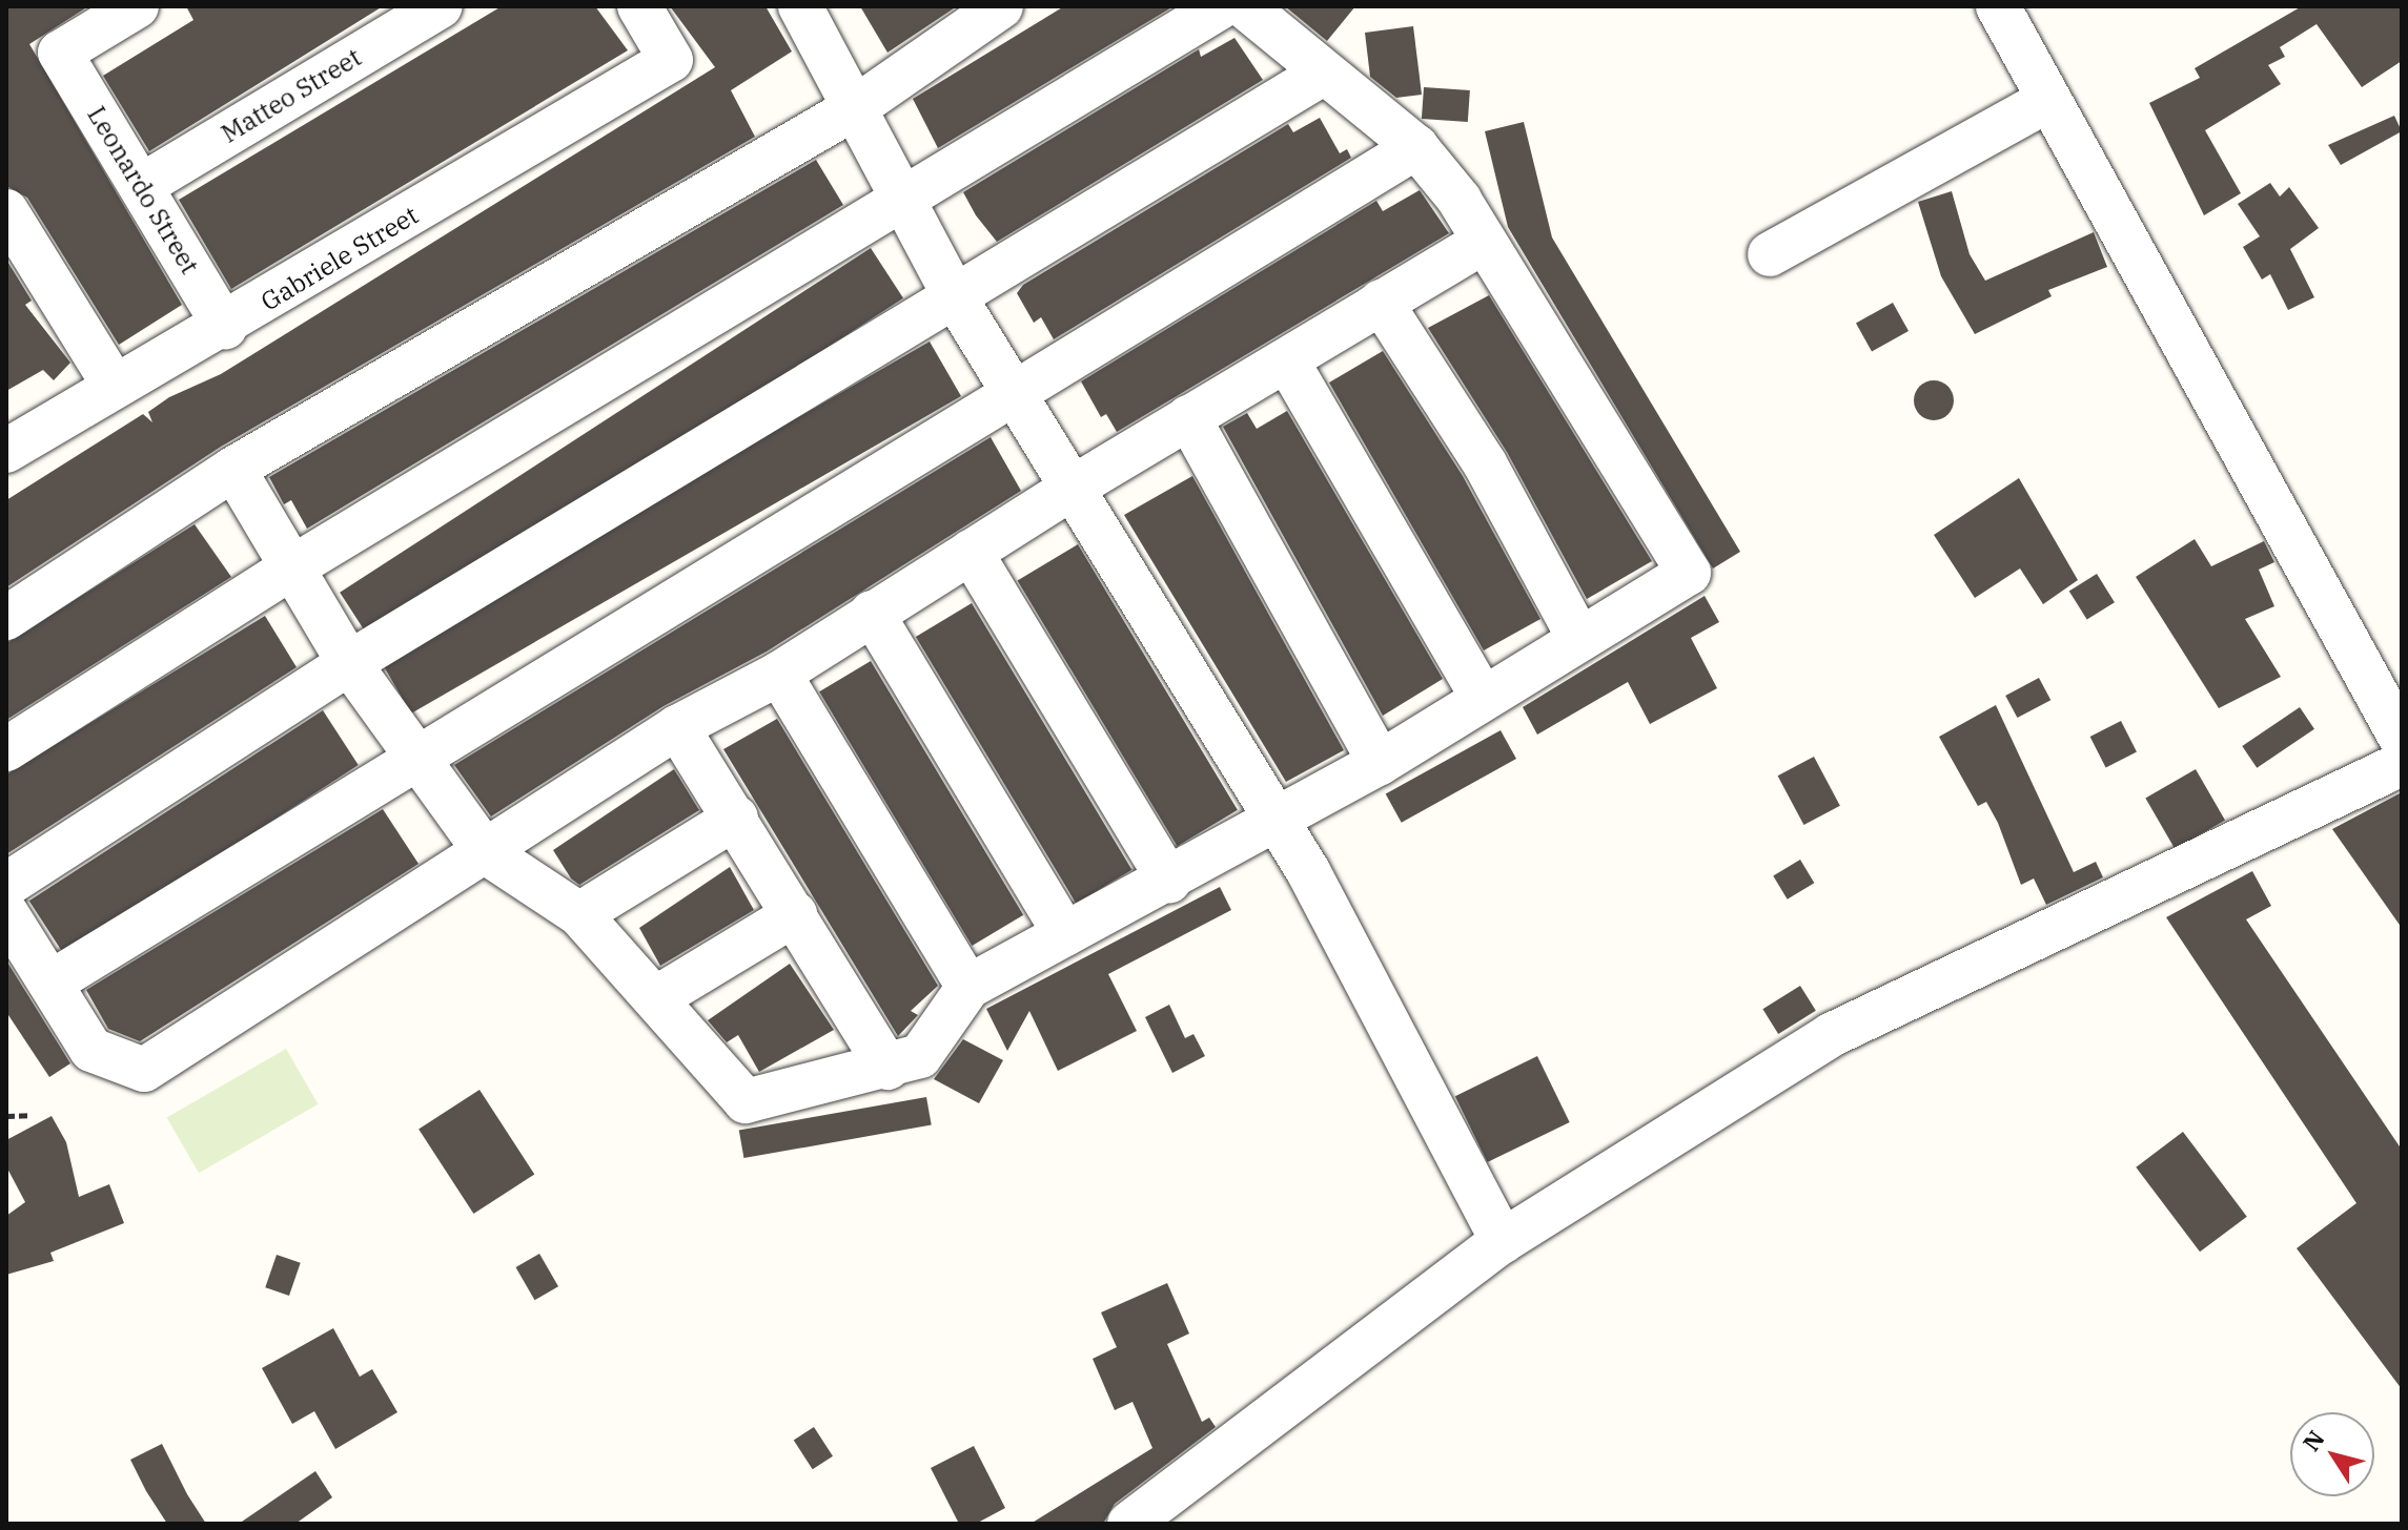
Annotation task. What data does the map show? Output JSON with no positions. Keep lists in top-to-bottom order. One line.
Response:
{"streets":{"street":["Matteo Street","Leonardo Street","Gabriele Street"]},"crossings":[["Matteo Street","Leonardo Street"],["Leonardo Street","Gabriele Street"]],"north":"top left"}
